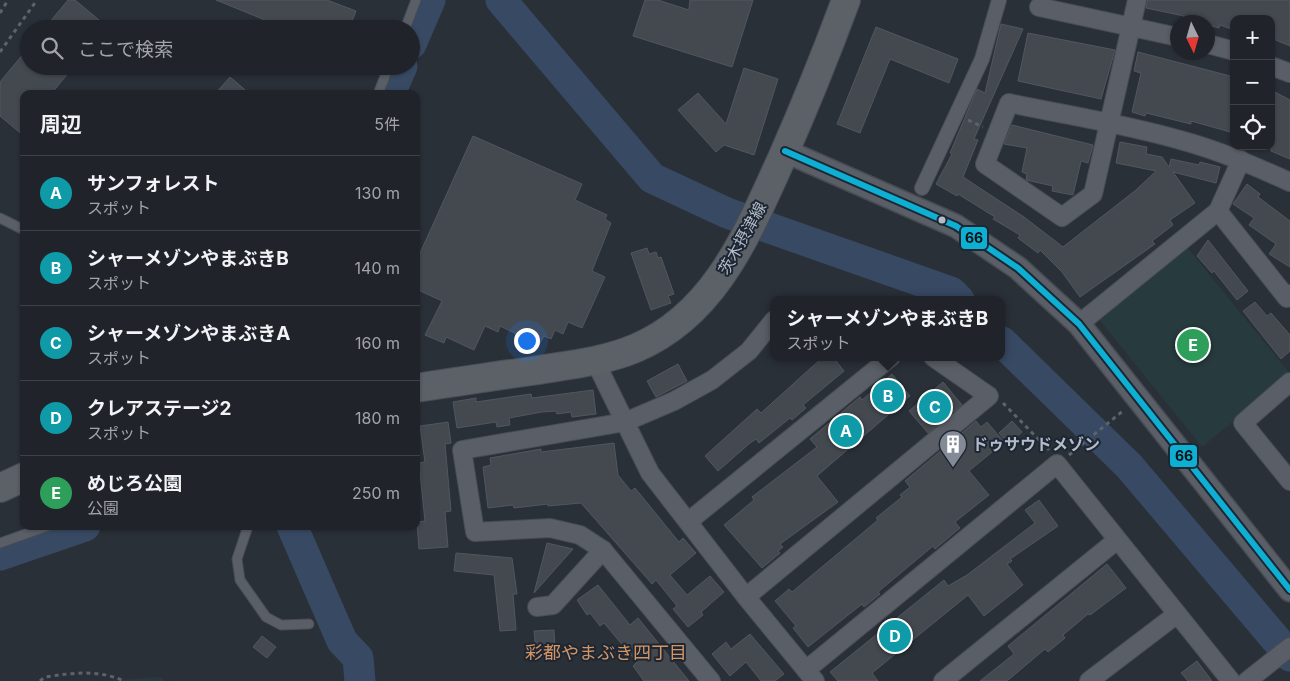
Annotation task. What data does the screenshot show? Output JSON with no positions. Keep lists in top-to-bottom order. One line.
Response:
{"streets":{"main road":["茨木摂津線"]},"districts":["彩都やまぶき四丁目"],"places":{"building":["ドゥサウドメゾン"]},"lines":["transit line 66"],"north":"bottom","page":{"map_buttons":["+","−"],"search":"ここで検索","heading":["周辺","5件"],"list":[{"mark":"A","name":"サンフォレスト","note":"スポット","value":"130 m"},{"mark":"B","name":"シャーメゾンやまぶきB","note":"スポット","value":"140 m"},{"mark":"C","name":"シャーメゾンやまぶきA","note":"スポット","value":"160 m"},{"mark":"D","name":"クレアステージ2","note":"スポット","value":"180 m"},{"mark":"E","name":"めじろ公園","note":"公園","value":"250 m"}],"popup":["シャーメゾンやまぶきB","スポット"],"pins":["E","B","C","A","D"]}}
